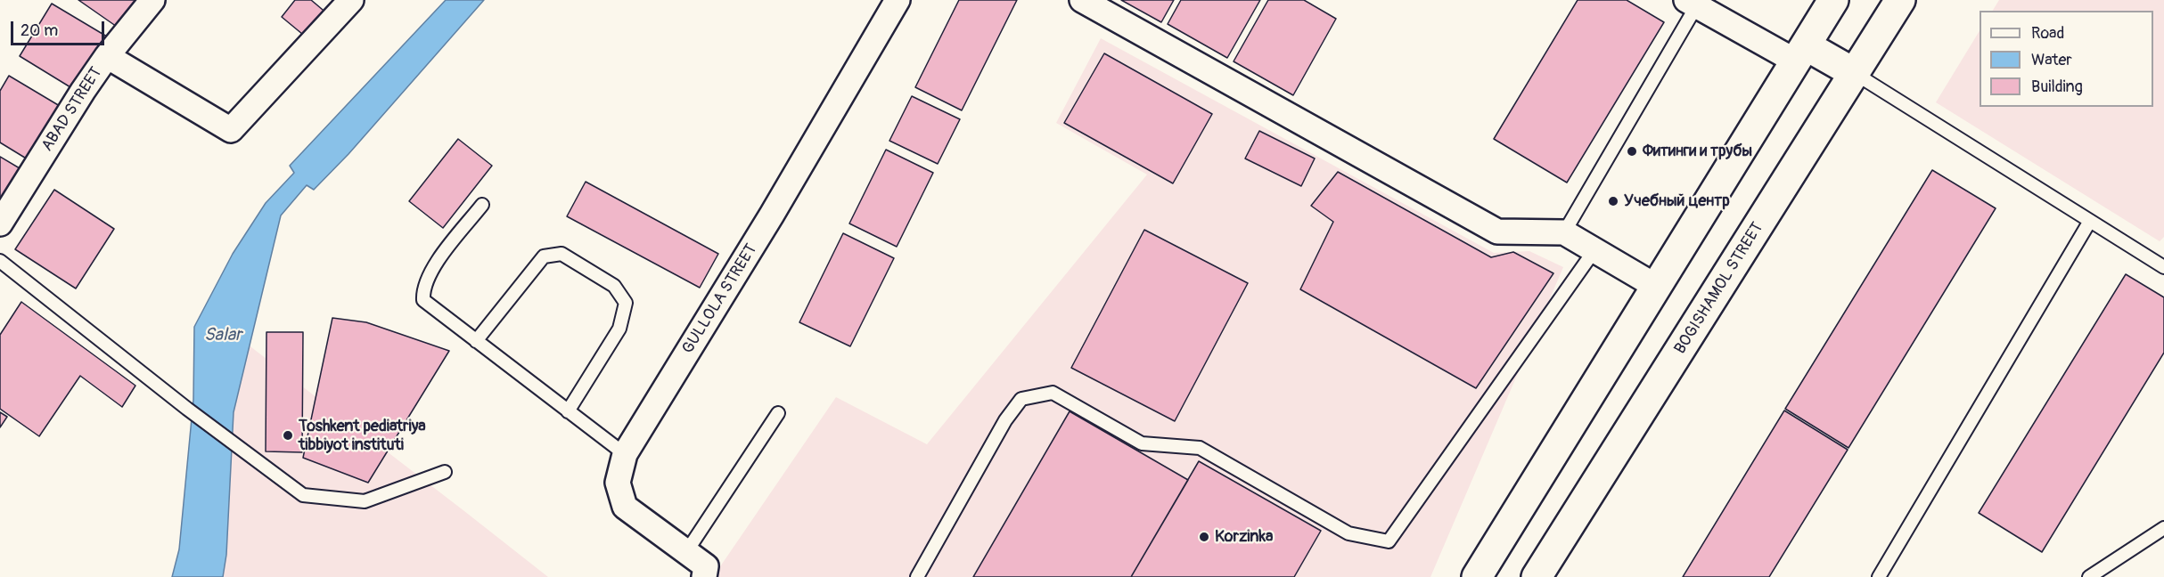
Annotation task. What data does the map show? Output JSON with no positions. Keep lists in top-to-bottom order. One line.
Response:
{"streets":{"main road":["BOGISHAMOL STREET"],"street":["ABAD STREET","GULLOLA STREET"]},"water":["Salar"],"places":["Фитинги и трубы","Учебный центр","Toshkent pediatriya tibbiyot instituti","Korzinka"],"legend":["Road","Water","Building"],"scale_bar":"20 m"}
